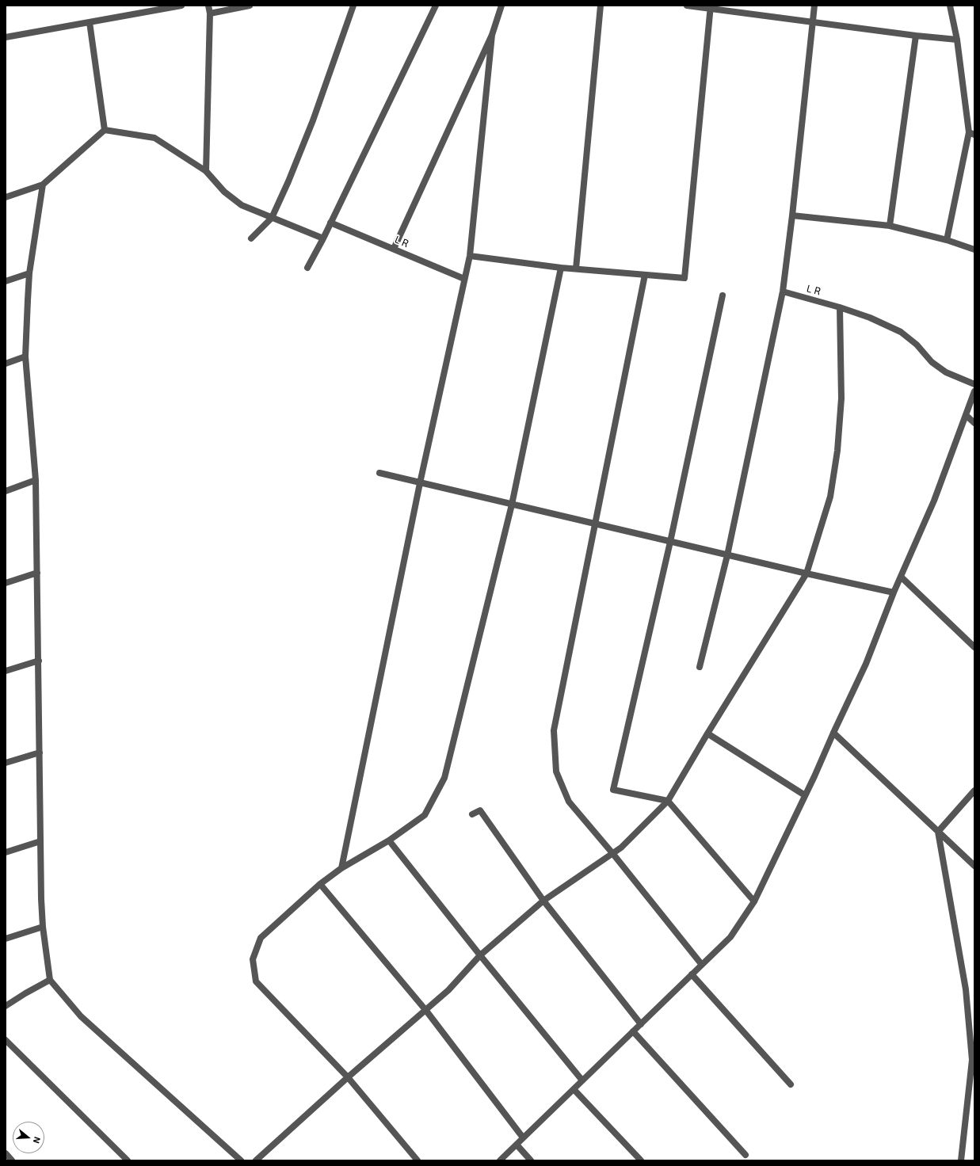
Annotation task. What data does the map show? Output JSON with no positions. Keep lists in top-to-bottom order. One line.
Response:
{"streets":{"street":["L R"]},"north":"right"}
